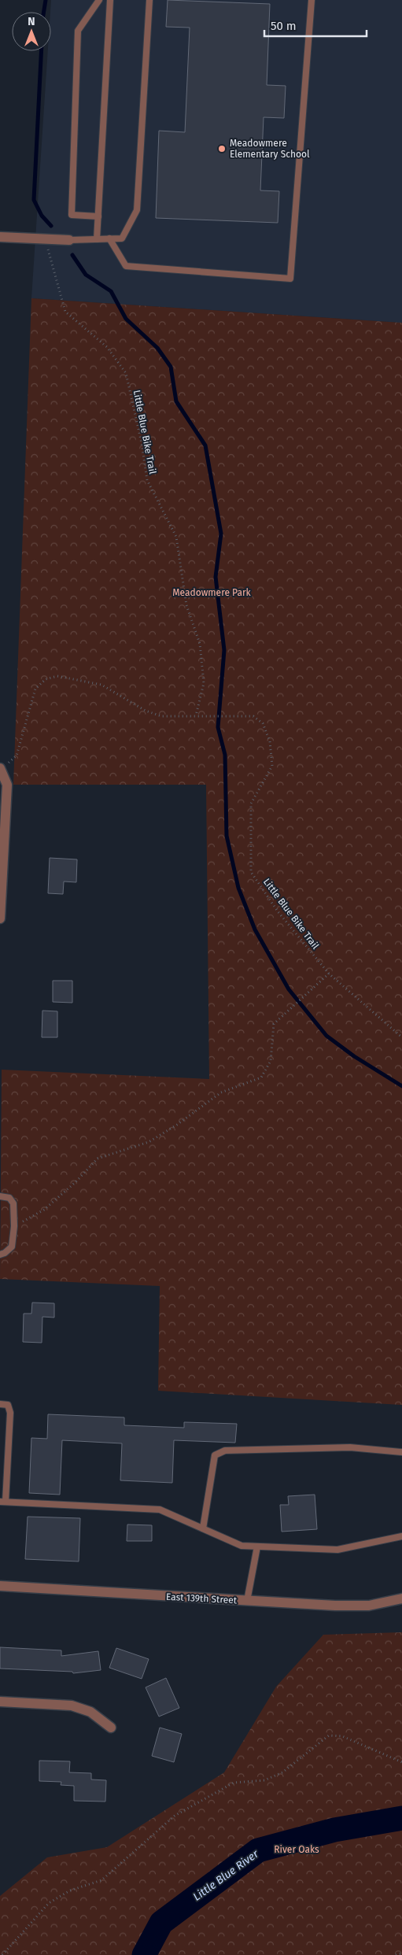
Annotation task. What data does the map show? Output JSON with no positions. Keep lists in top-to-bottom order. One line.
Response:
{"streets":{"street":["East 139th Street"],"path":["Little Blue Bike Trail"]},"water":["Little Blue River"],"parks":["Meadowmere Park","River Oaks"],"places":["Meadowmere Elementary School"],"scale_bar":"50 m","north":"top"}
